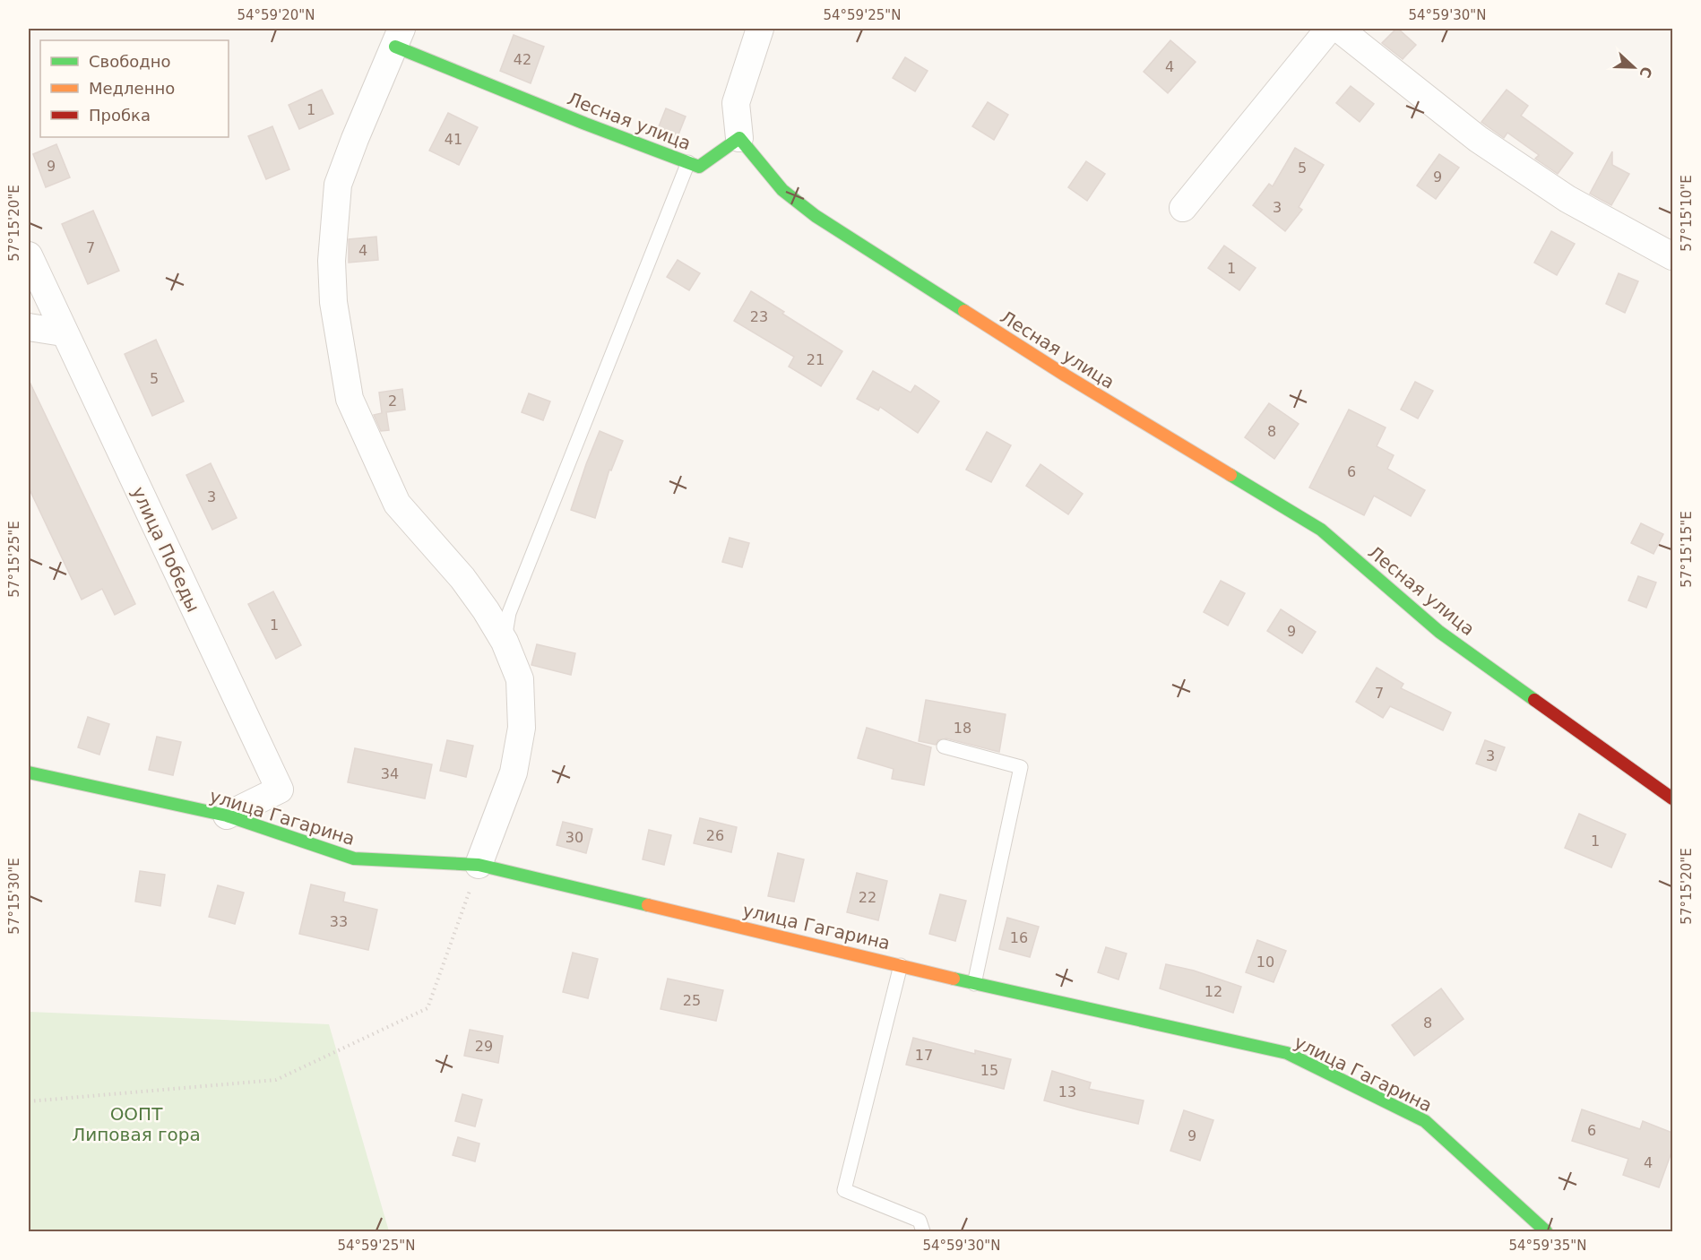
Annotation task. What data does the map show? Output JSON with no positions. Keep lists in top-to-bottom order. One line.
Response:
{"streets":{"street":["Лесная улица","улица Победы","улица Гагарина"]},"crossings":[["улица Победы","улица Гагарина"]],"parks":["ООПТ Липовая гора"],"house_numbers":["42","4","1","41","9","5","9","3","7","4","1","23","21","5","2","8","6","3","1","9","7","18","3","34","26","30","1","22","33","16","10","12","25","8","29","17","15","13","6","9","4"],"legend":["Свободно","Медленно","Пробка"],"north":"right","coordinates":["54°59'20\"N","54°59'25\"N","54°59'30\"N","57°15'10\"E","57°15'20\"E","57°15'15\"E","57°15'25\"E","57°15'30\"E","54°59'35\"N"]}
